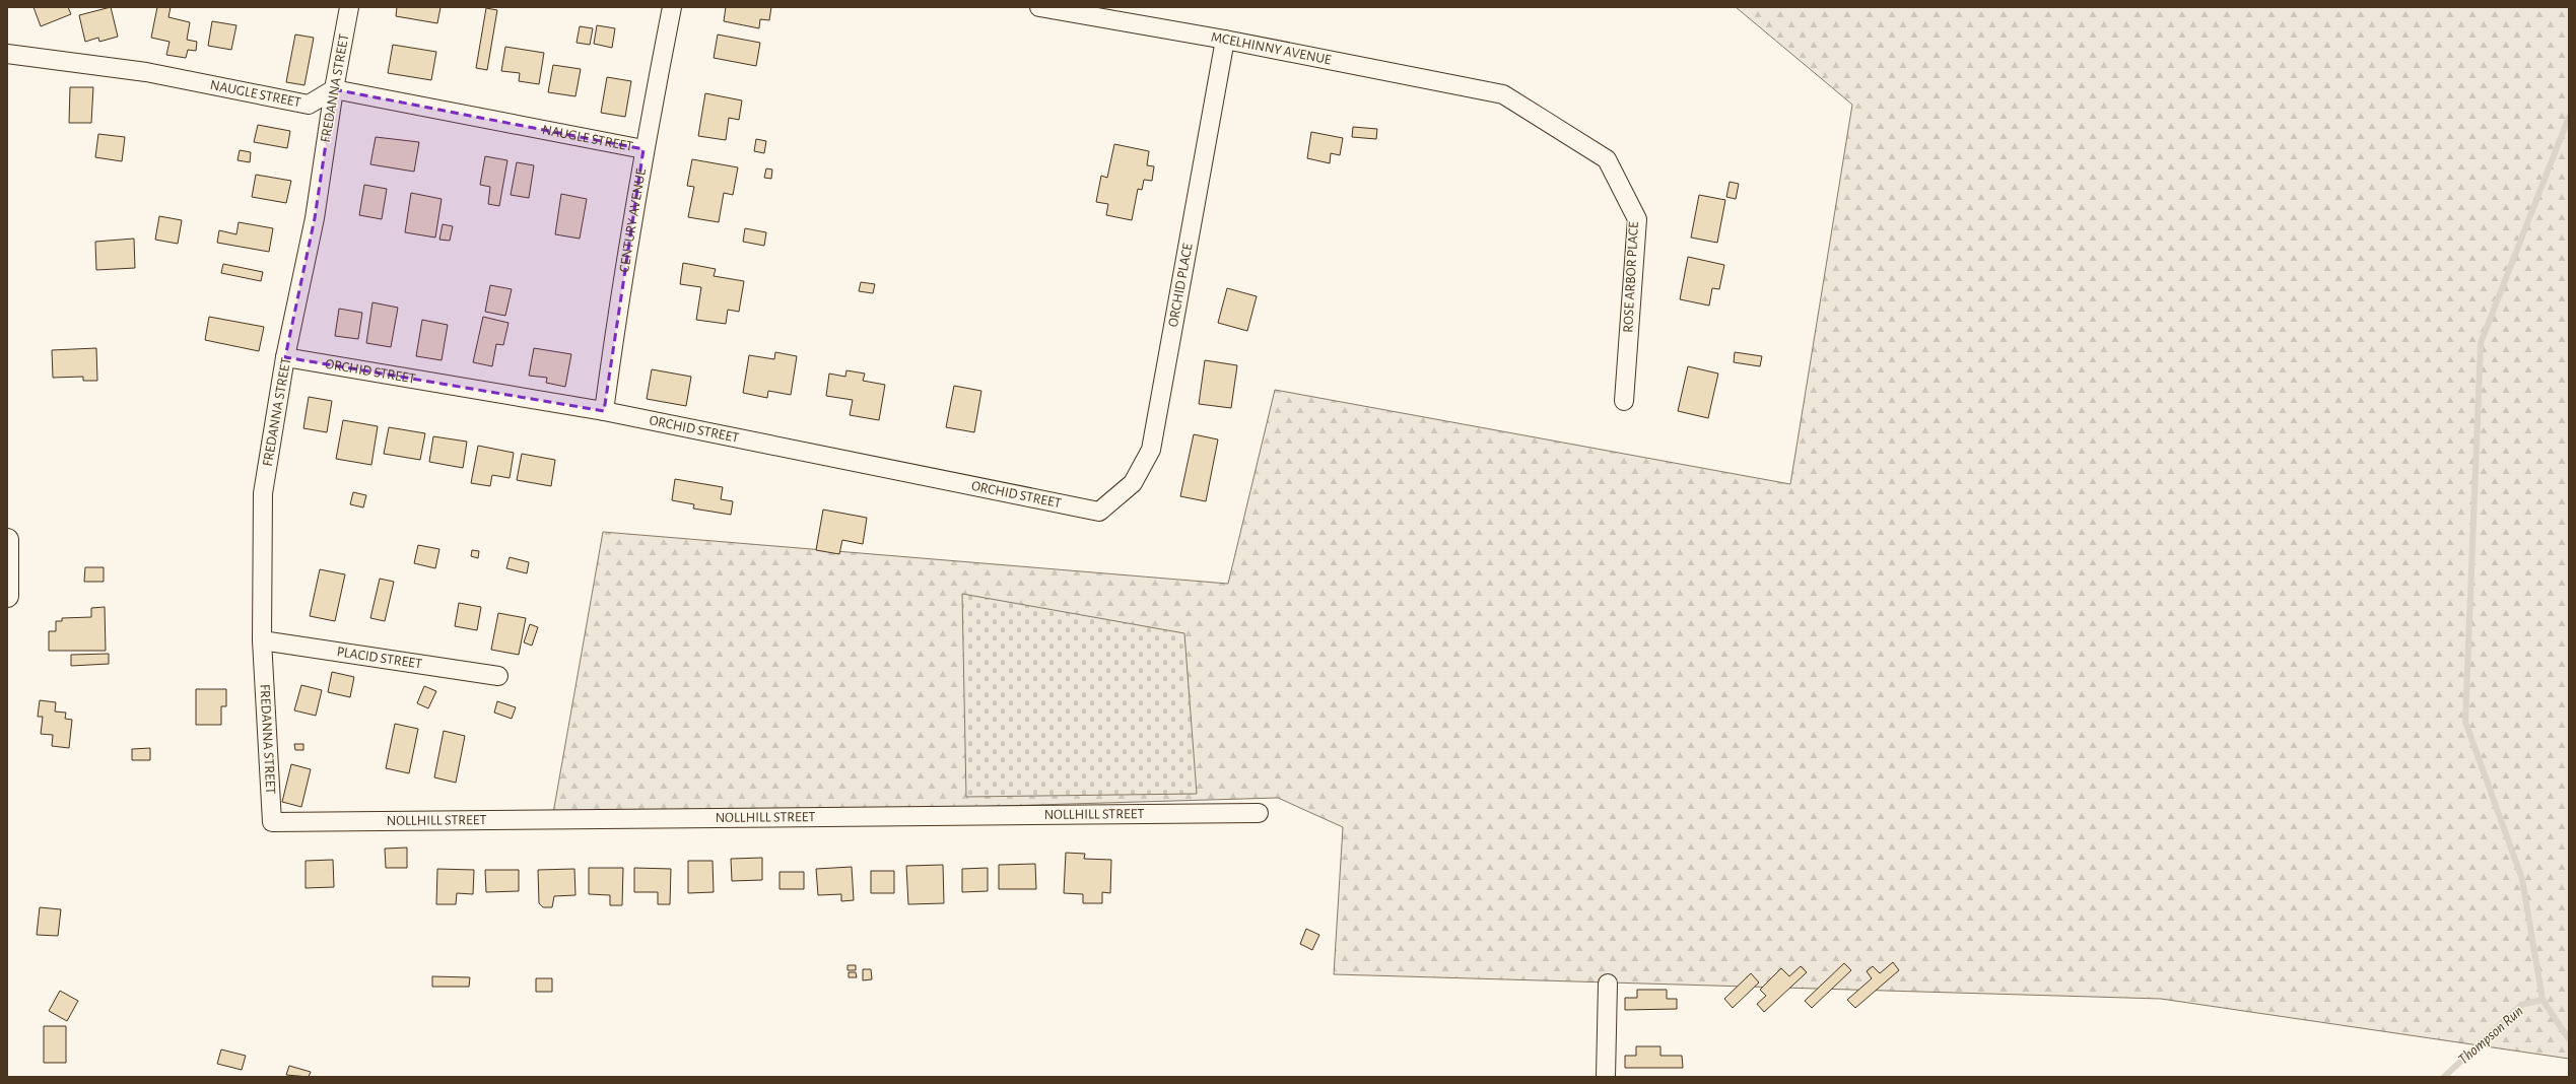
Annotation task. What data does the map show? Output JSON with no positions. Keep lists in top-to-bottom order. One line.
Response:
{"streets":{"street":["MCELHINNY AVENUE","FREDANNA STREET","NAUGLE STREET","CENTURY AVENUE","ROSE ARBOR PLACE","ORCHID PLACE","ORCHID STREET","PLACID STREET","NOLLHILL STREET"]},"crossings":[["MCELHINNY AVENUE","ROSE ARBOR PLACE"],["MCELHINNY AVENUE","ORCHID PLACE"],["FREDANNA STREET","NAUGLE STREET"],["FREDANNA STREET","ORCHID STREET"],["FREDANNA STREET","PLACID STREET"],["FREDANNA STREET","NOLLHILL STREET"],["NAUGLE STREET","CENTURY AVENUE"],["CENTURY AVENUE","ORCHID STREET"],["ORCHID PLACE","ORCHID STREET"]],"water":["Thompson Run"]}
